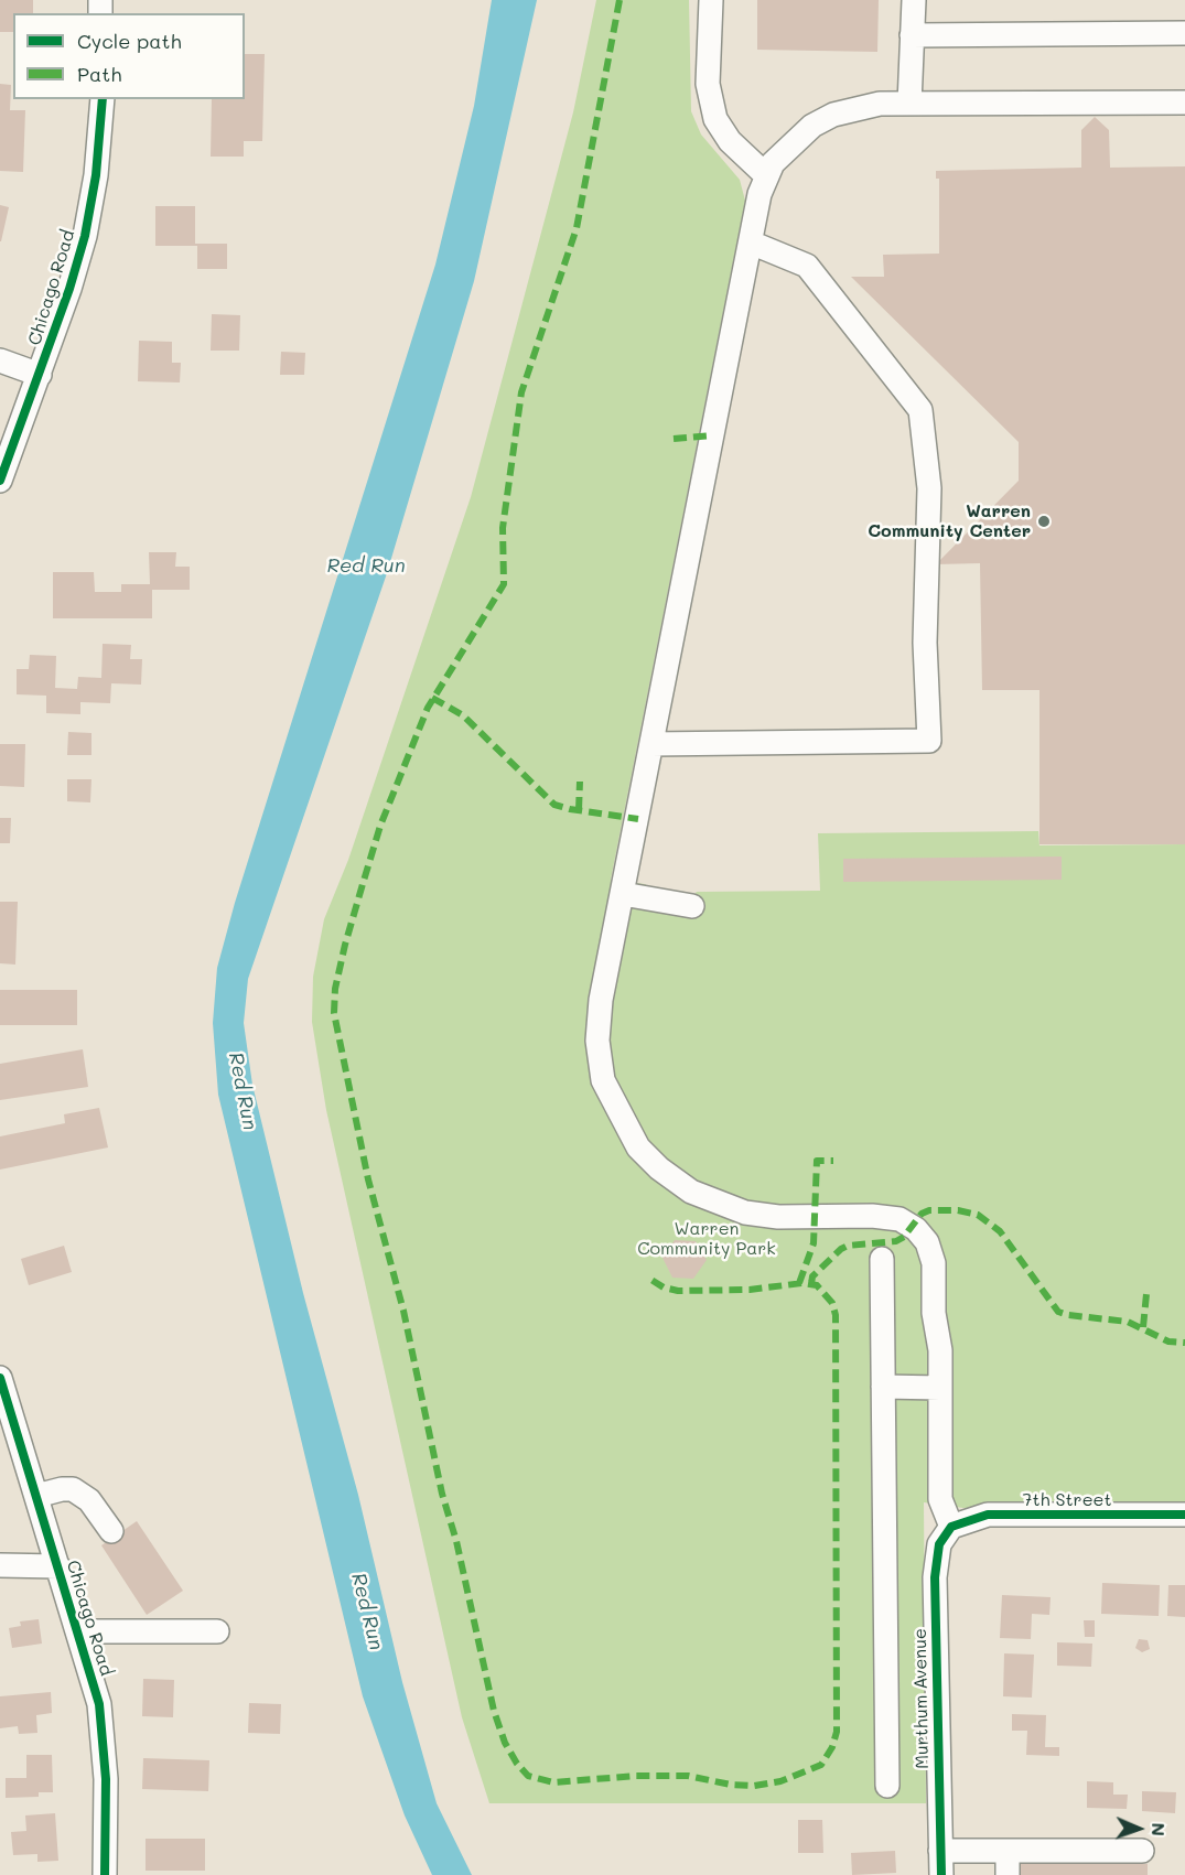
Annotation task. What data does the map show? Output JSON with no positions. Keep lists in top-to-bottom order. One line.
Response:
{"streets":{"street":["Chicago Road","7th Street","Murthum Avenue"]},"crossings":[["7th Street","Murthum Avenue"]],"water":["Red Run"],"parks":["Warren Community Park"],"places":["Warren Community Center"],"legend":["Cycle path","Path"],"north":"right"}
